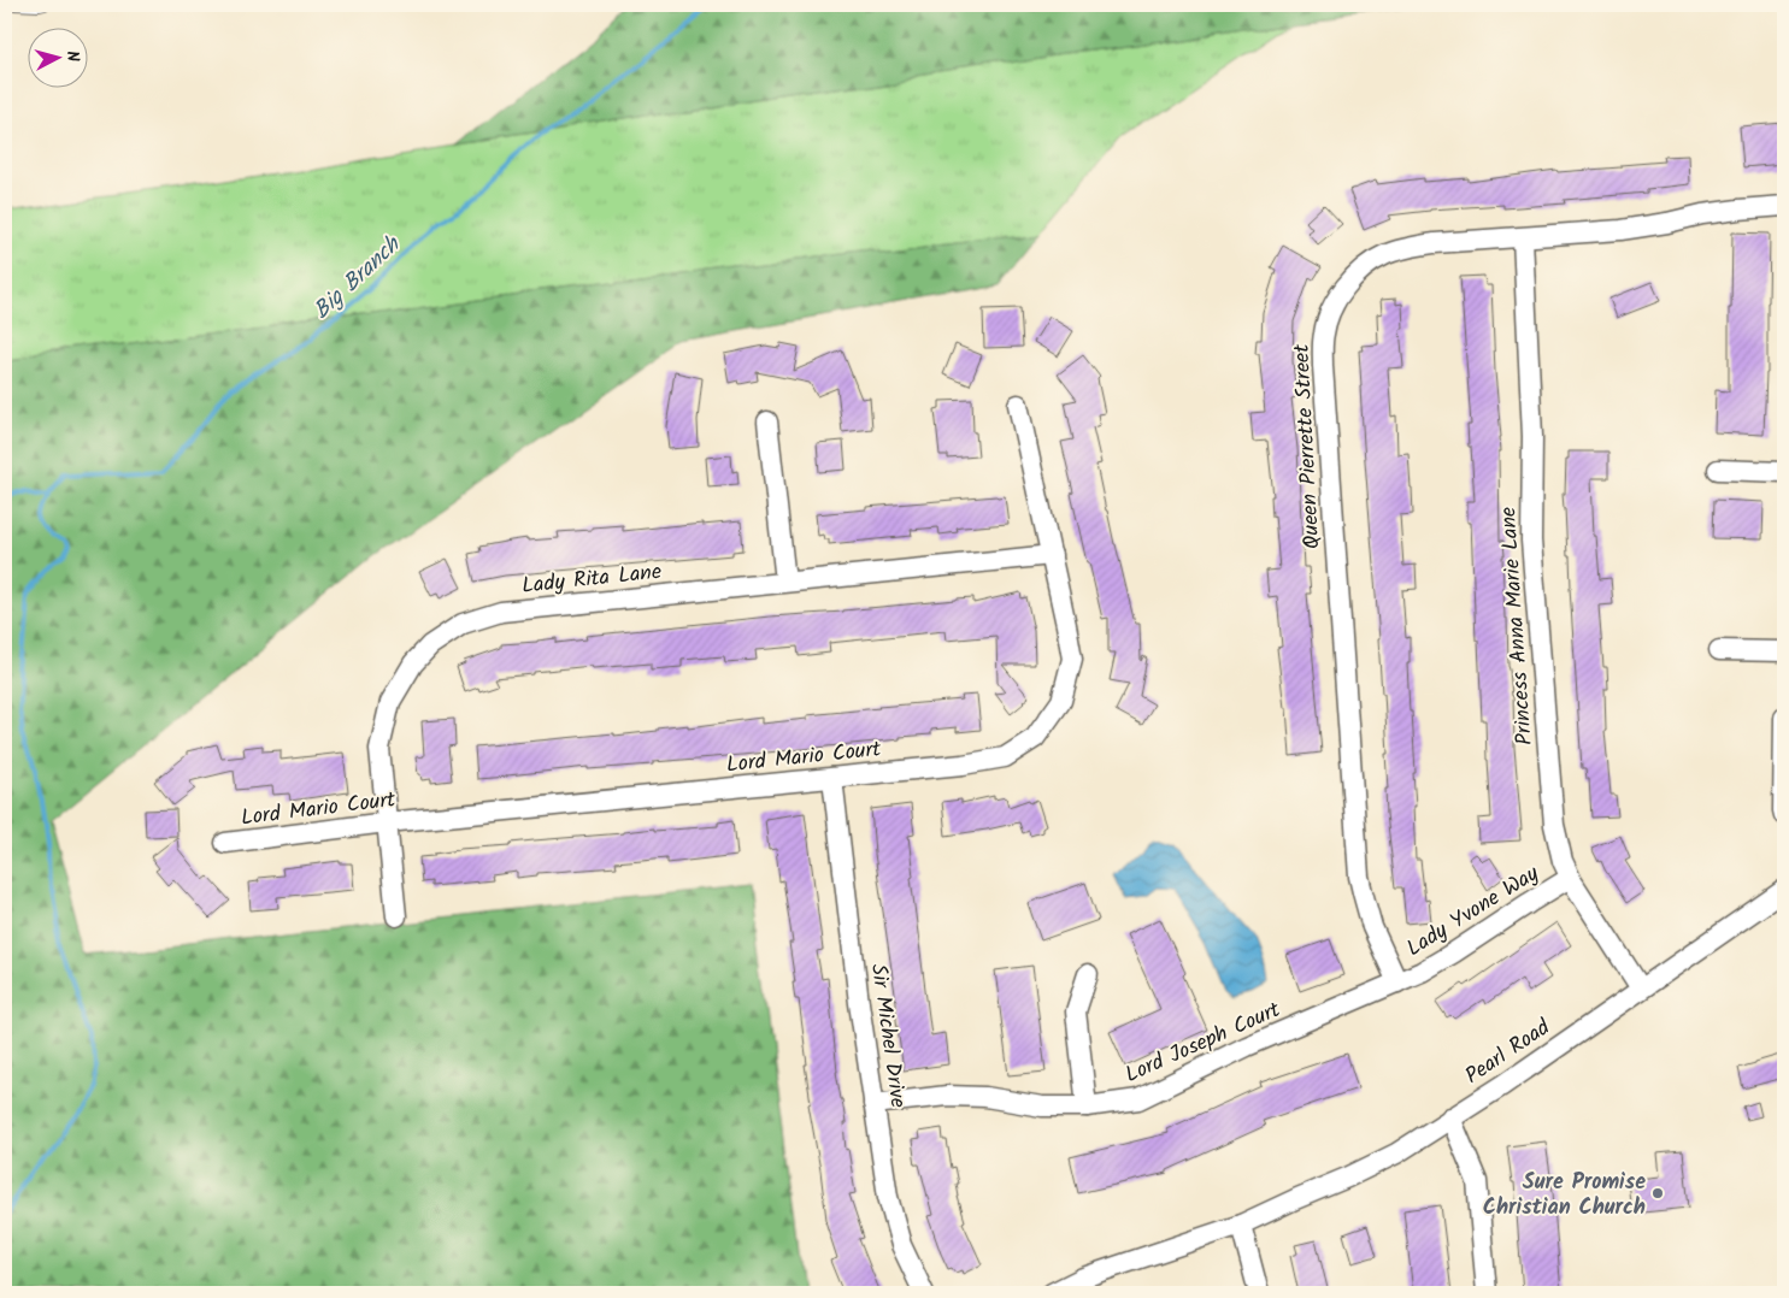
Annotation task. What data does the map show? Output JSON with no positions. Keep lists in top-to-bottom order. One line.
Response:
{"streets":{"street":["Queen Pierrette Street","Lady Rita Lane","Princess Anna Marie Lane","Lord Mario Court","Lady Yvone Way","Sir Michel Drive","Lord Joseph Court","Pearl Road"]},"crossings":[["Queen Pierrette Street","Princess Anna Marie Lane"],["Queen Pierrette Street","Lady Yvone Way"],["Queen Pierrette Street","Lord Joseph Court"],["Lady Rita Lane","Lord Mario Court"],["Princess Anna Marie Lane","Lady Yvone Way"],["Princess Anna Marie Lane","Pearl Road"],["Lord Mario Court","Sir Michel Drive"],["Lady Yvone Way","Lord Joseph Court"],["Sir Michel Drive","Lord Joseph Court"]],"water":["Big Branch"],"places":["Sure Promise Christian Church"],"north":"right"}
